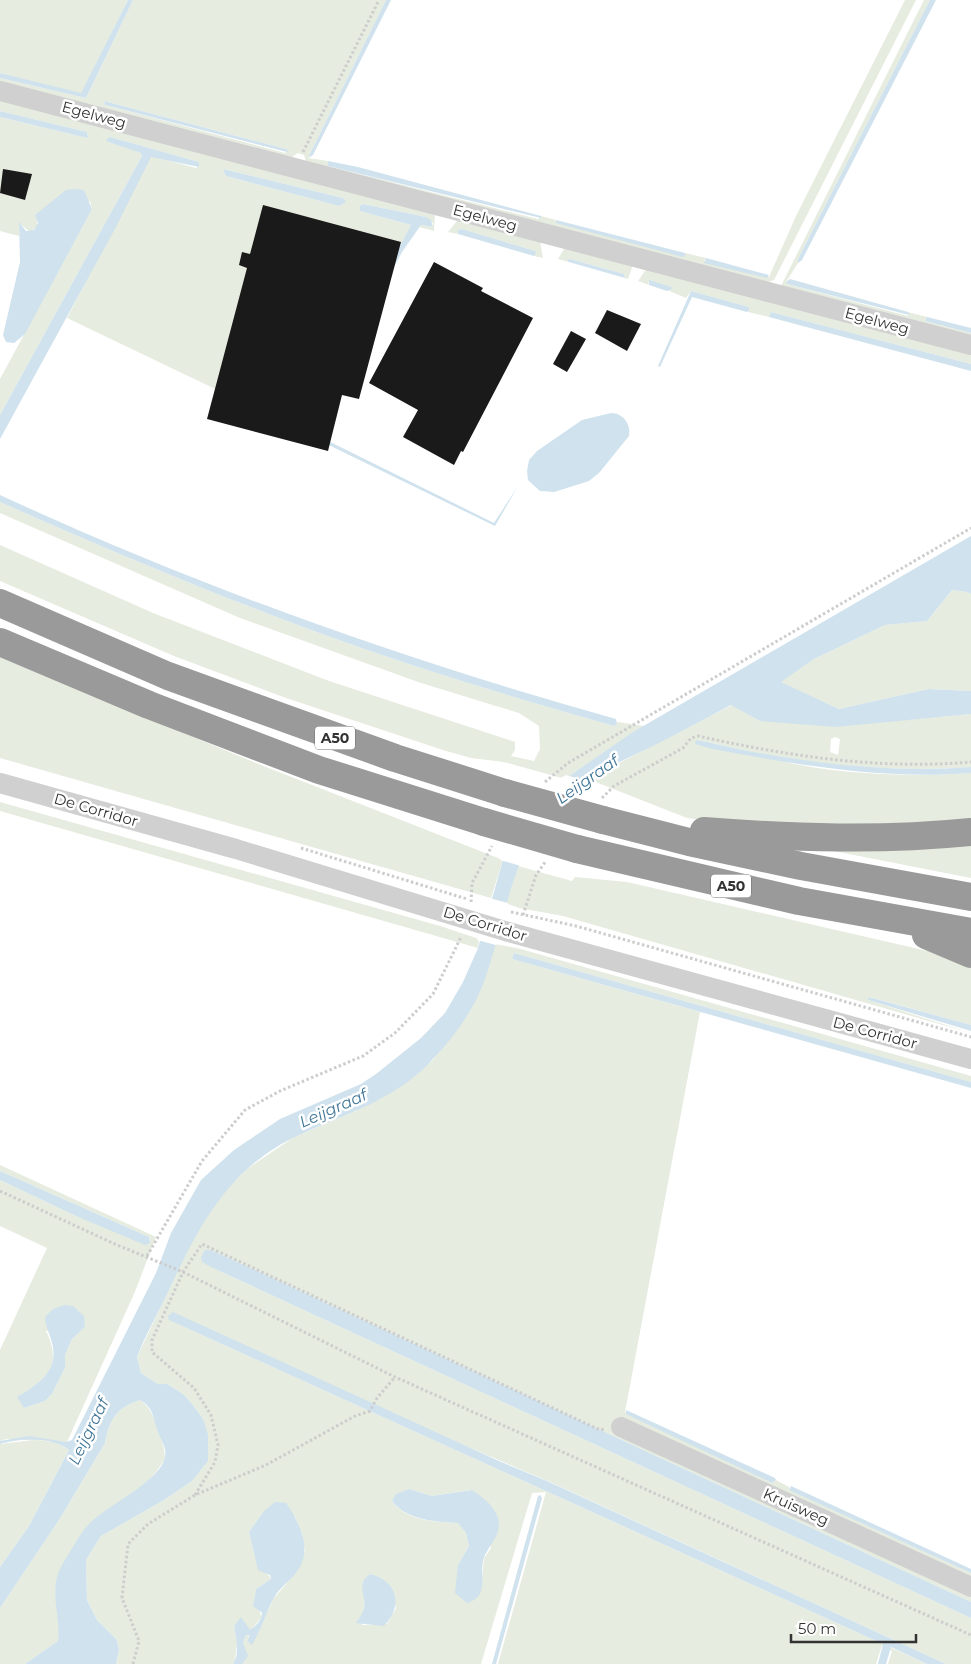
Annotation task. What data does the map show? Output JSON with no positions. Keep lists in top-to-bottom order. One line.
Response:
{"streets":{"highway":["A50"],"street":["Egelweg","De Corridor","Kruisweg"]},"water":["Leijgraaf"],"scale_bar":"50 m"}
